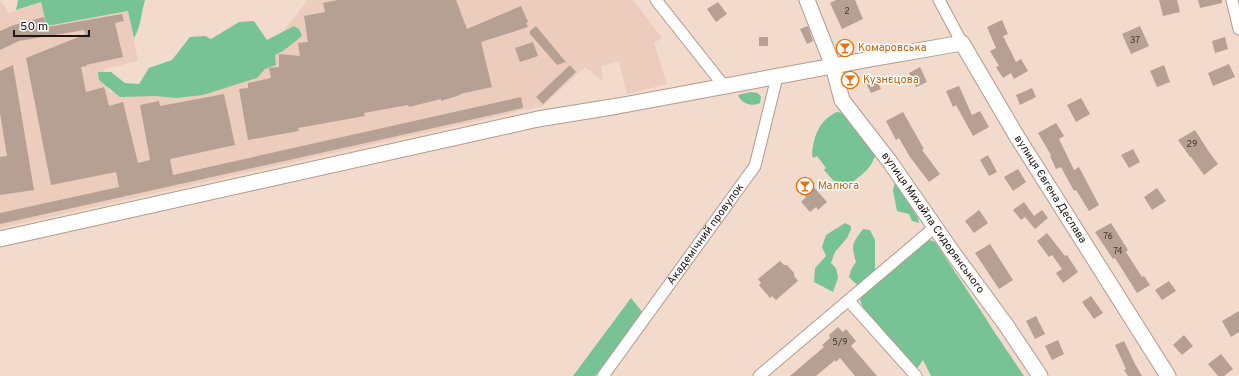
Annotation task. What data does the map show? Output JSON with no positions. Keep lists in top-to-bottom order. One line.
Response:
{"streets":{"street":["вулиця Євгена Деслава","вулиця Михайла Сидорянського","Академічний провулок"]},"places":{"bar":["Комаровська","Кузнєцова","Малюга"]},"house_numbers":["2","37","29","76","74","5/9"],"scale_bar":"50 m"}
